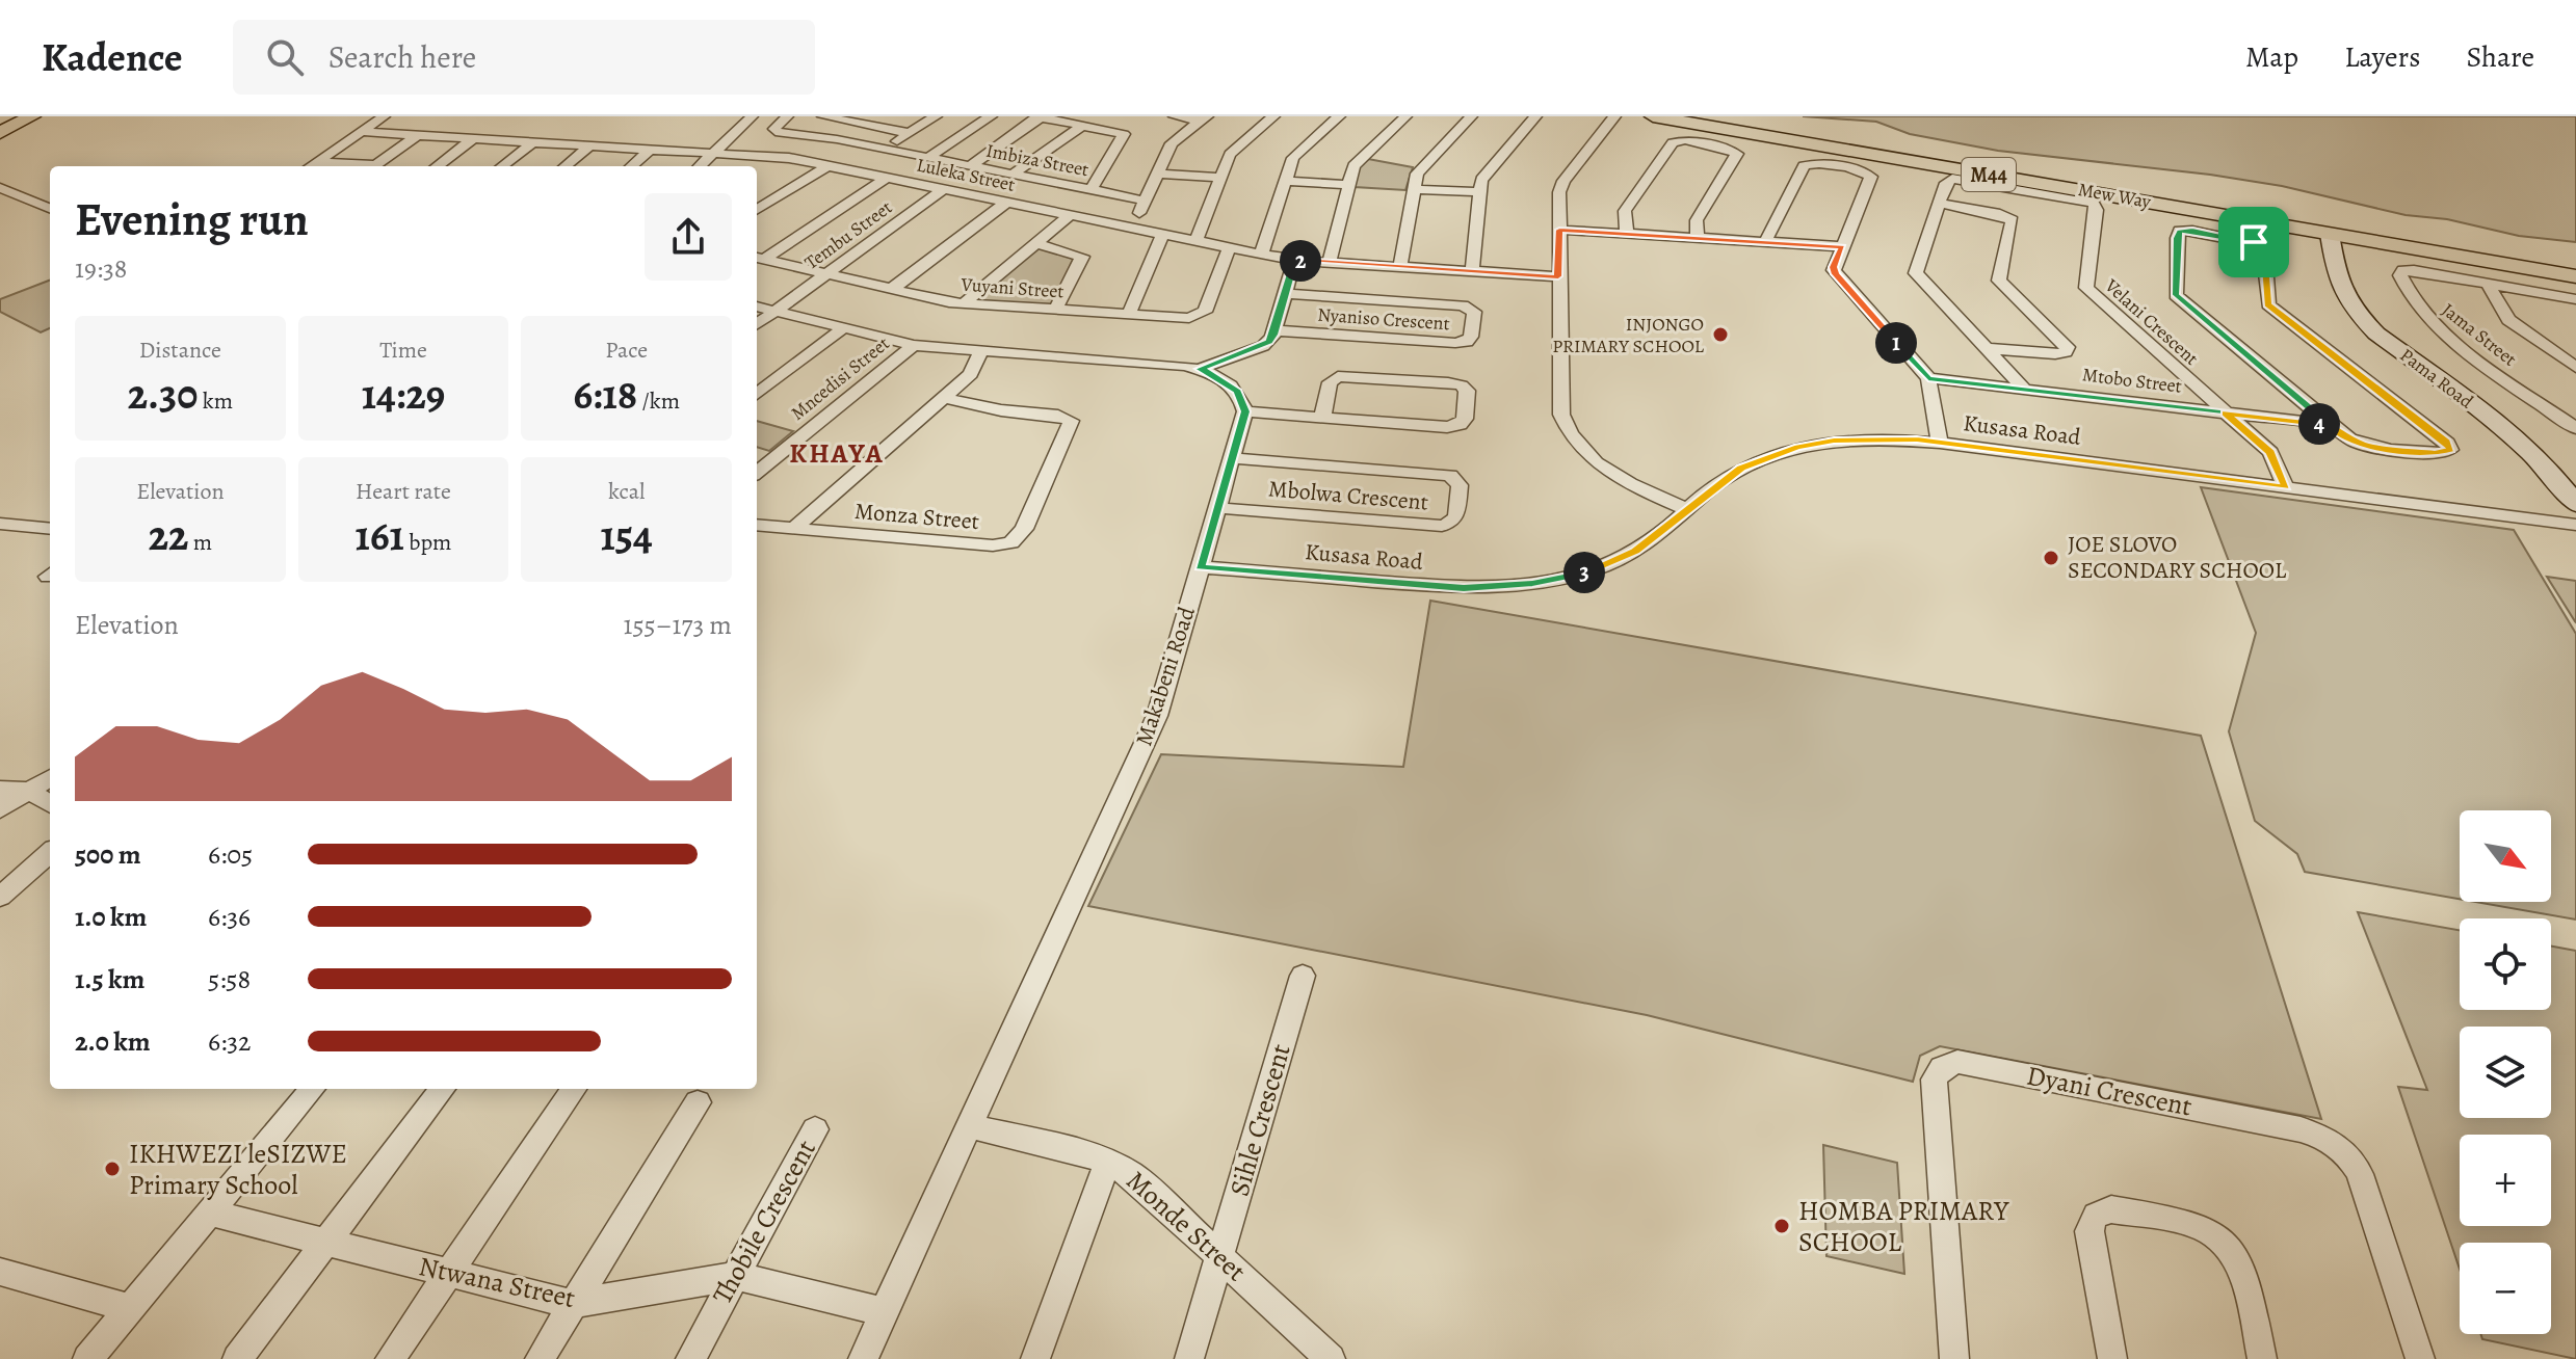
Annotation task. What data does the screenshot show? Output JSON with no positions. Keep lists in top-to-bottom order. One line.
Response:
{"streets":{"main road":["M44","Mew Way"],"street":["Imbiza Street","Luleka Street","Tembu Street","Vuyani Street","Nyaniso Crescent","Velani Crescent","Jama Street","Mncedisi Street","Pama Road","Mtobo Street","Kusasa Road","Mbolwa Crescent","Monza Street","Makabeni Road","Dyani Crescent","Sihle Crescent","Thobile Crescent","Monde Street","Ntwana Street"]},"crossings":[["Luleka Street","Tembu Street"],["Luleka Street","Vuyani Street"],["Mew Way","Pama Road"],["Tembu Street","Vuyani Street"],["Velani Crescent","Mtobo Street"],["Velani Crescent","Kusasa Road"],["Kusasa Road","Makabeni Road"],["Mbolwa Crescent","Makabeni Road"],["Makabeni Road","Monde Street"],["Makabeni Road","Ntwana Street"],["Sihle Crescent","Monde Street"],["Thobile Crescent","Ntwana Street"]],"districts":["KHAYA"],"places":["INJONGO PRIMARY SCHOOL","JOE SLOVO SECONDARY SCHOOL","IKHWEZI leSIZWE Primary School","HOMBA PRIMARY SCHOOL"],"north":"bottom right","page":{"header":"Kadence","search":"Search here","nav":["Map","Layers","Share"],"heading":["Evening run","19:38"],"pins":["2","1","4","3"],"stats":[["Distance","2.30 km"],["Time","14:29"],["Pace","6:18 /km"],["Elevation","22 m"],["Heart rate","161 bpm"],["kcal","154"]],"chart":["Elevation","155–173 m"],"map_buttons":["+","−"],"list":[{"name":"500 m","note":"6:05"},{"name":"1.0 km","note":"6:36"},{"name":"1.5 km","note":"5:58"},{"name":"2.0 km","note":"6:32"}]}}
